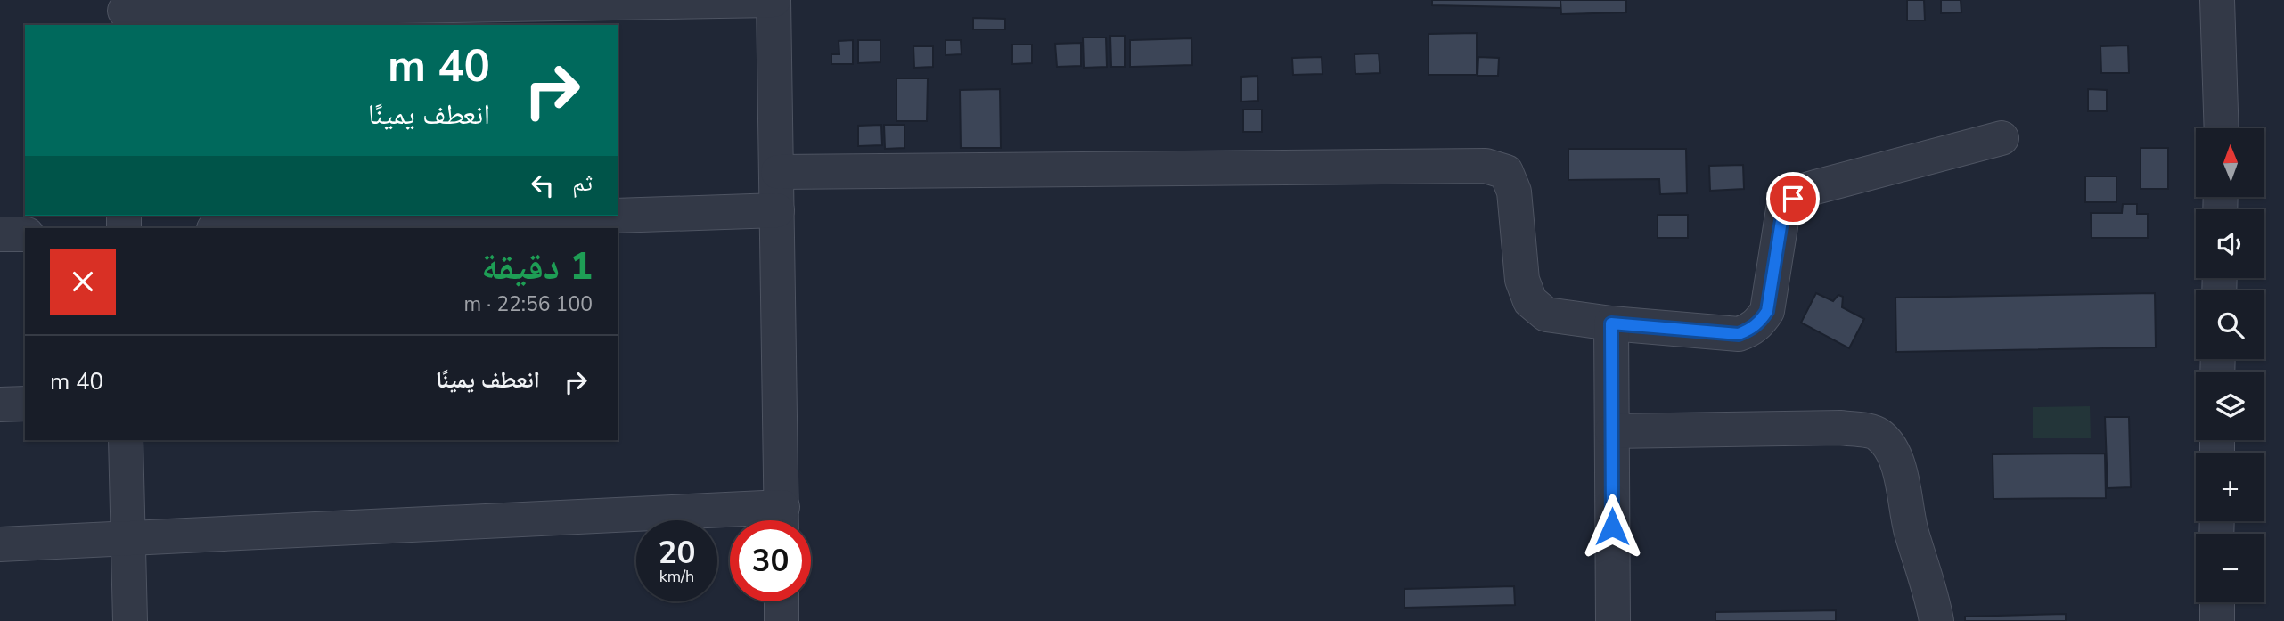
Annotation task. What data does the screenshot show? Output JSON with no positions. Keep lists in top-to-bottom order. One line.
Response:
{"north":"top","page":{"turn":["40 m","انعطف يمينًا"],"map_buttons":["+","−"],"then":"ثم","heading":["1 دقيقة","100 m · 22:56"],"list":[{"name":"انعطف يمينًا","value":"40 m"}],"speed":"20 km/h","limit":"30"}}
